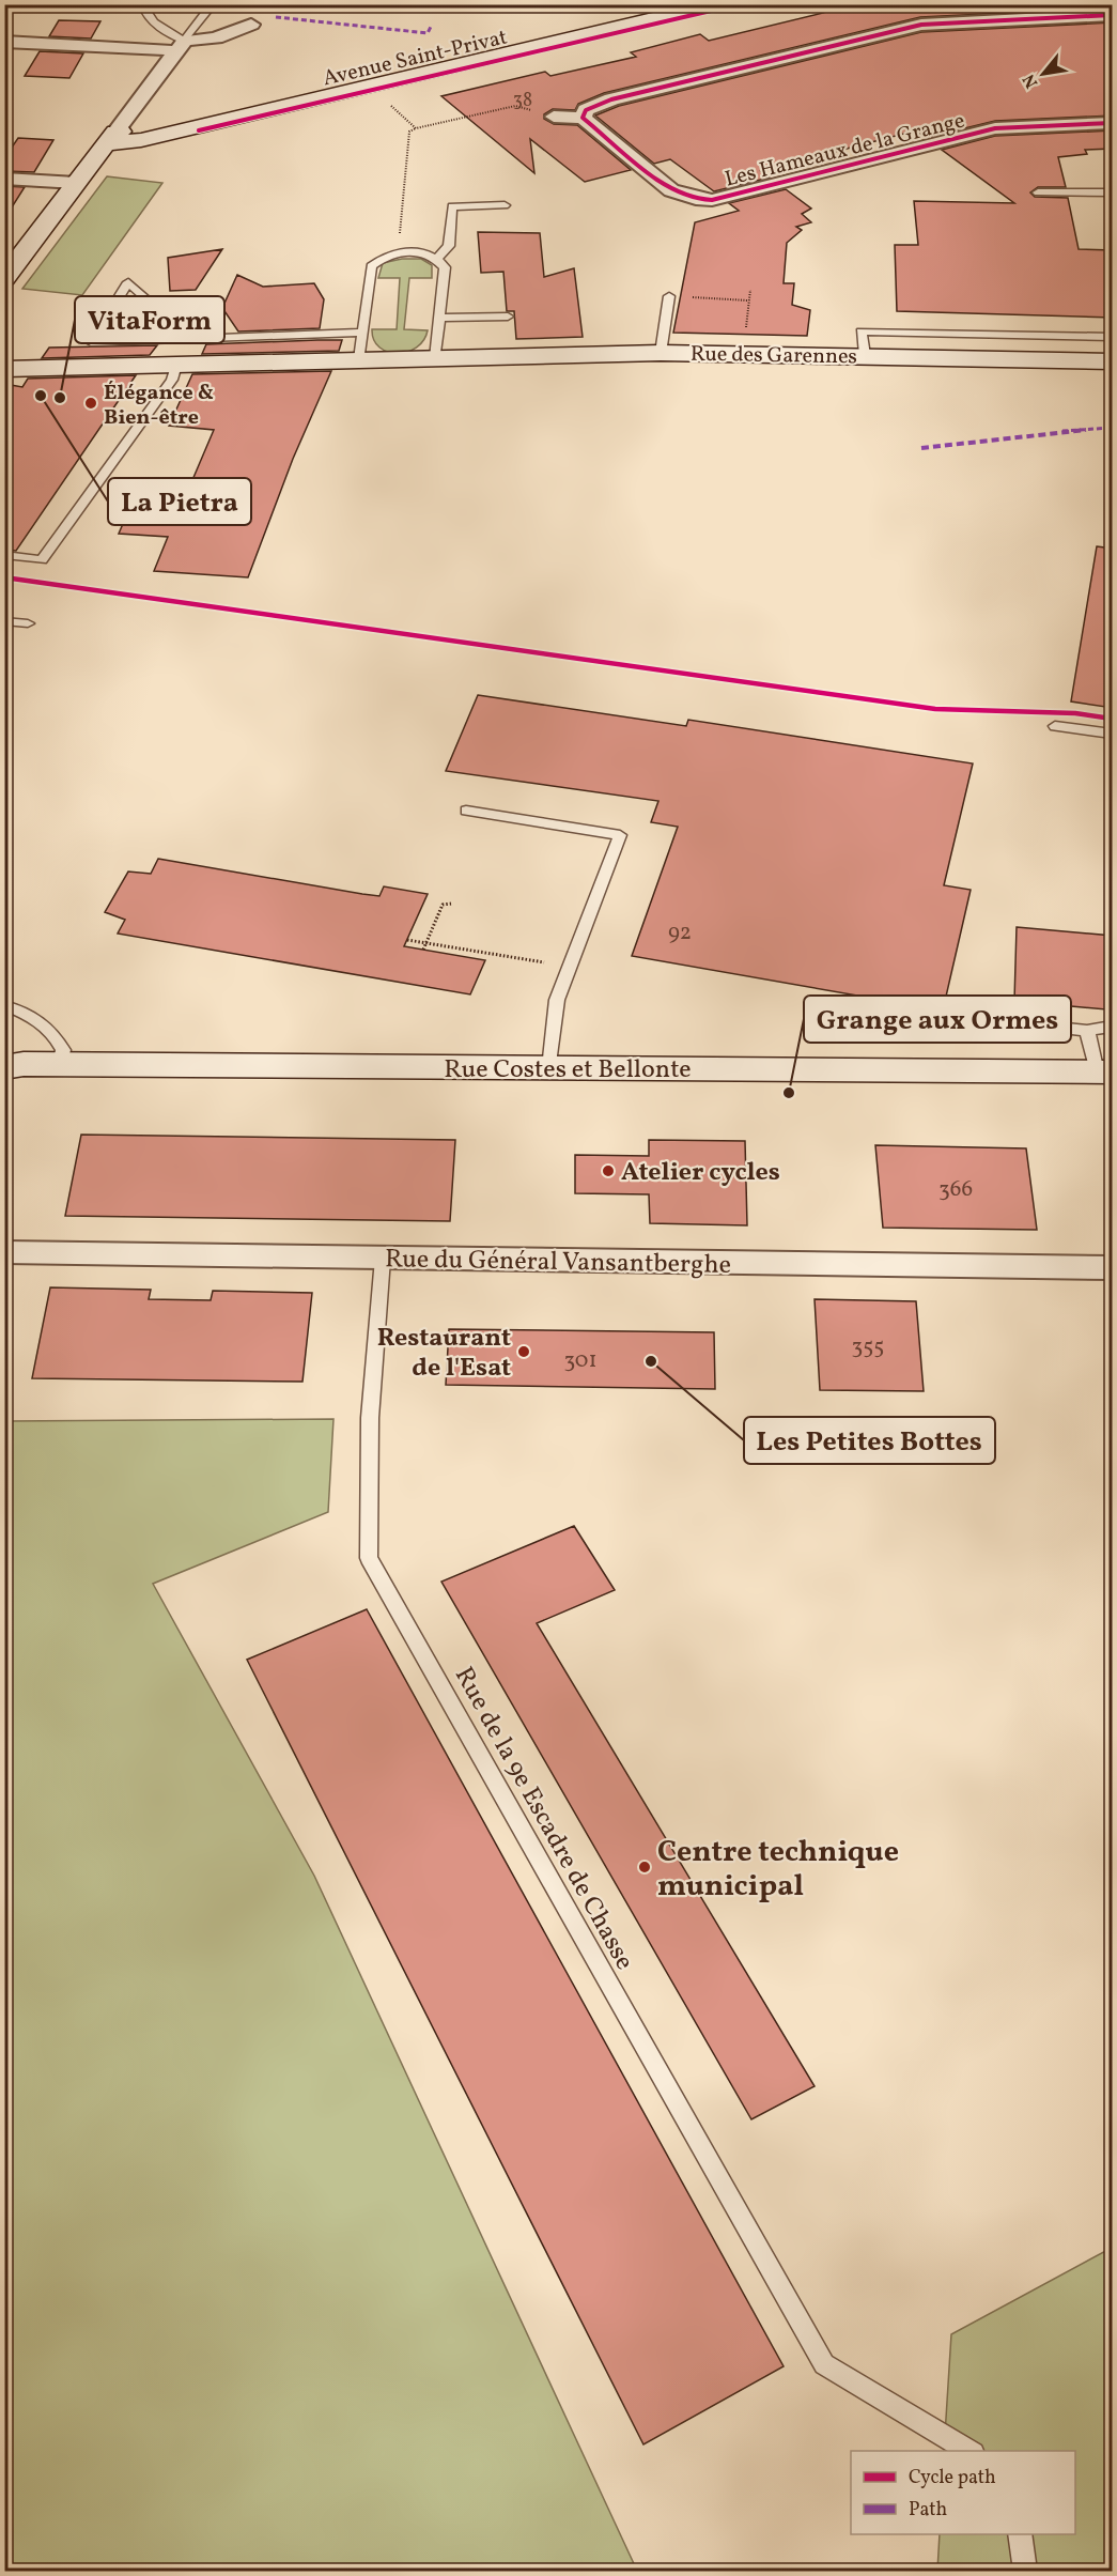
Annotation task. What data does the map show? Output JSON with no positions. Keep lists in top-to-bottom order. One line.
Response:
{"streets":{"street":["Avenue Saint-Privat","Les Hameaux de la Grange","Rue des Garennes","Rue Costes et Bellonte","Rue du Général Vansantberghe"],"lane":["Rue de la 9e Escadre de Chasse"]},"crossings":[["Rue du Général Vansantberghe","Rue de la 9e Escadre de Chasse"]],"places":["La Pietra","VitaForm","Élégance & Bien-être","Grange aux Ormes","Atelier cycles","Restaurant de l'Esat","Les Petites Bottes","Centre technique municipal"],"house_numbers":["38","92","366","355","301"],"legend":["Cycle path","Path"],"north":"bottom left"}
